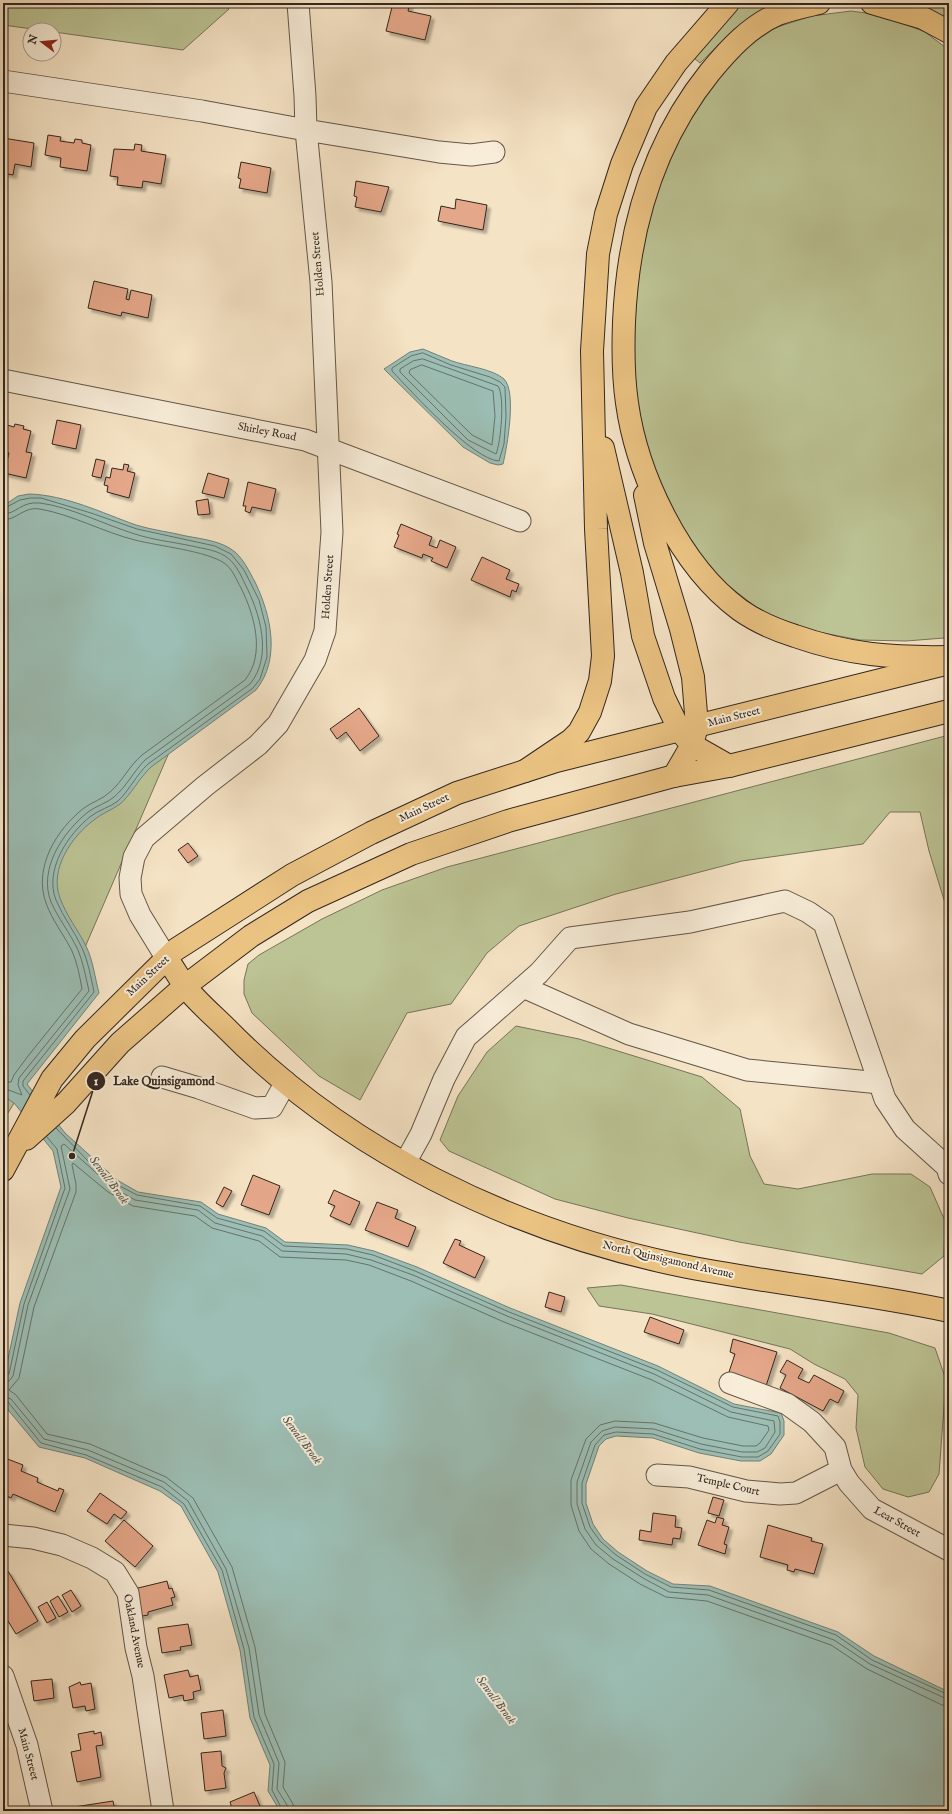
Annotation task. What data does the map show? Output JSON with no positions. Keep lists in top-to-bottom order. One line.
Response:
{"streets":{"main road":["Main Street","North Quinsigamond Avenue"],"street":["Holden Street","Shirley Road","Temple Court","Lear Street","Oakland Avenue"]},"crossings":[["Holden Street","Shirley Road"],["Holden Street","Main Street"],["Holden Street","North Quinsigamond Avenue"],["Main Street","North Quinsigamond Avenue"],["Temple Court","Lear Street"]],"water":["Sewall Brook"],"places":["Lake Quinsigamond"],"north":"left"}
